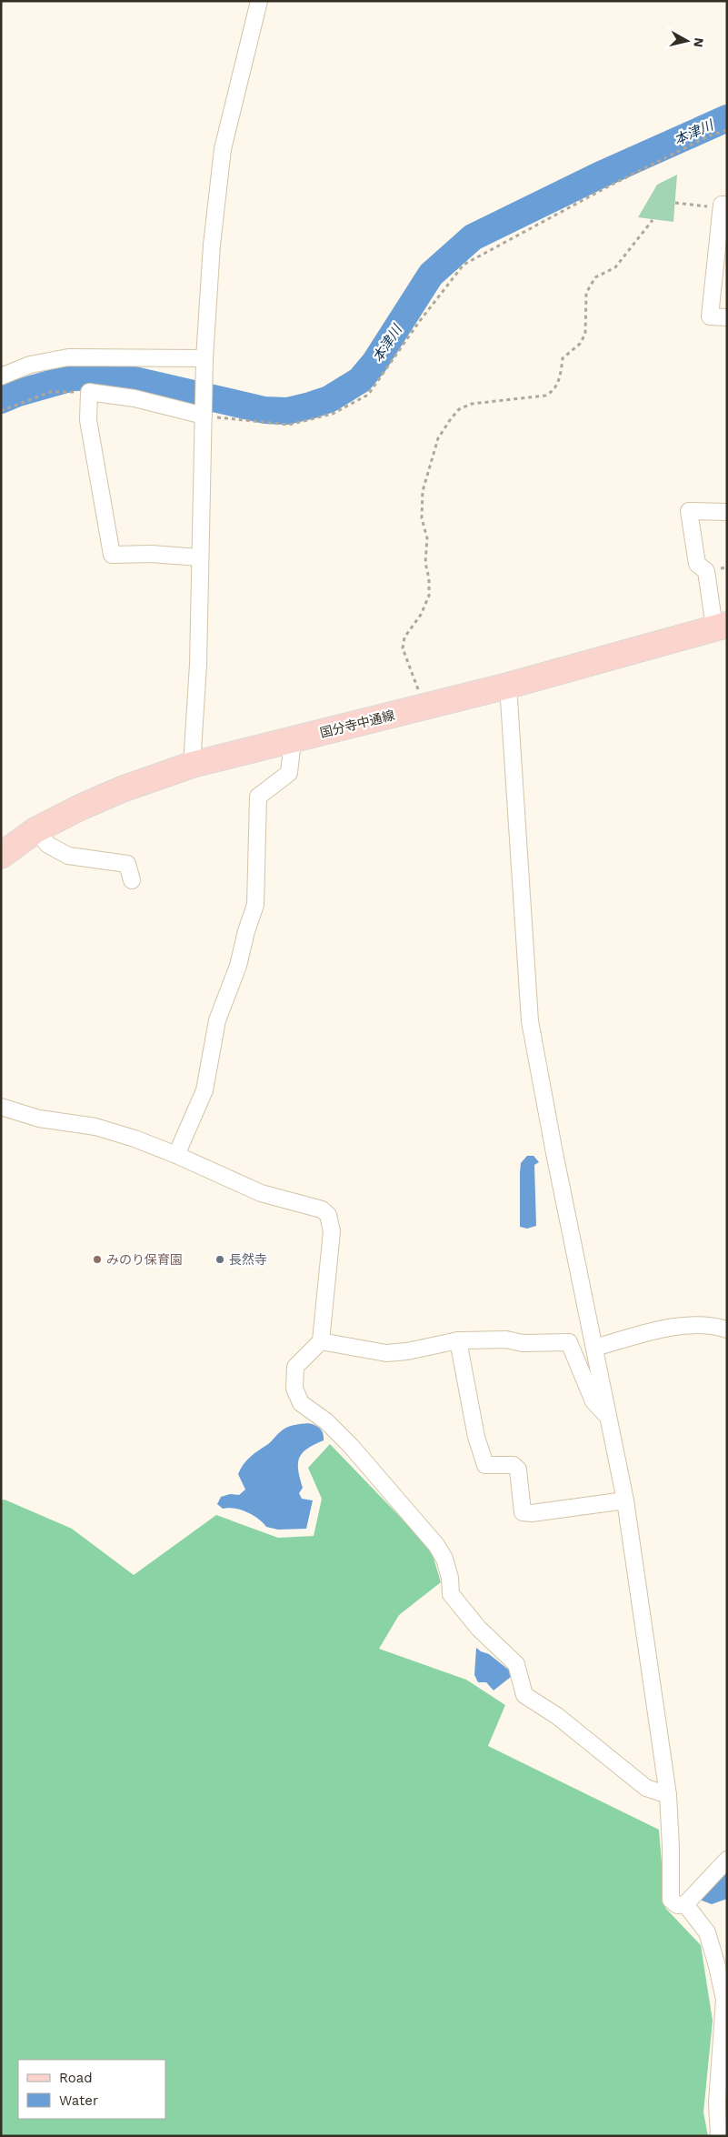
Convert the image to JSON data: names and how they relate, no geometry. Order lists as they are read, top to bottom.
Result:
{
  "streets": {
    "main road": ["国分寺中通線"]
  },
  "water": ["本津川"],
  "places": ["みのり保育園", "長然寺"],
  "legend": ["Road", "Water"],
  "north": "right"
}
